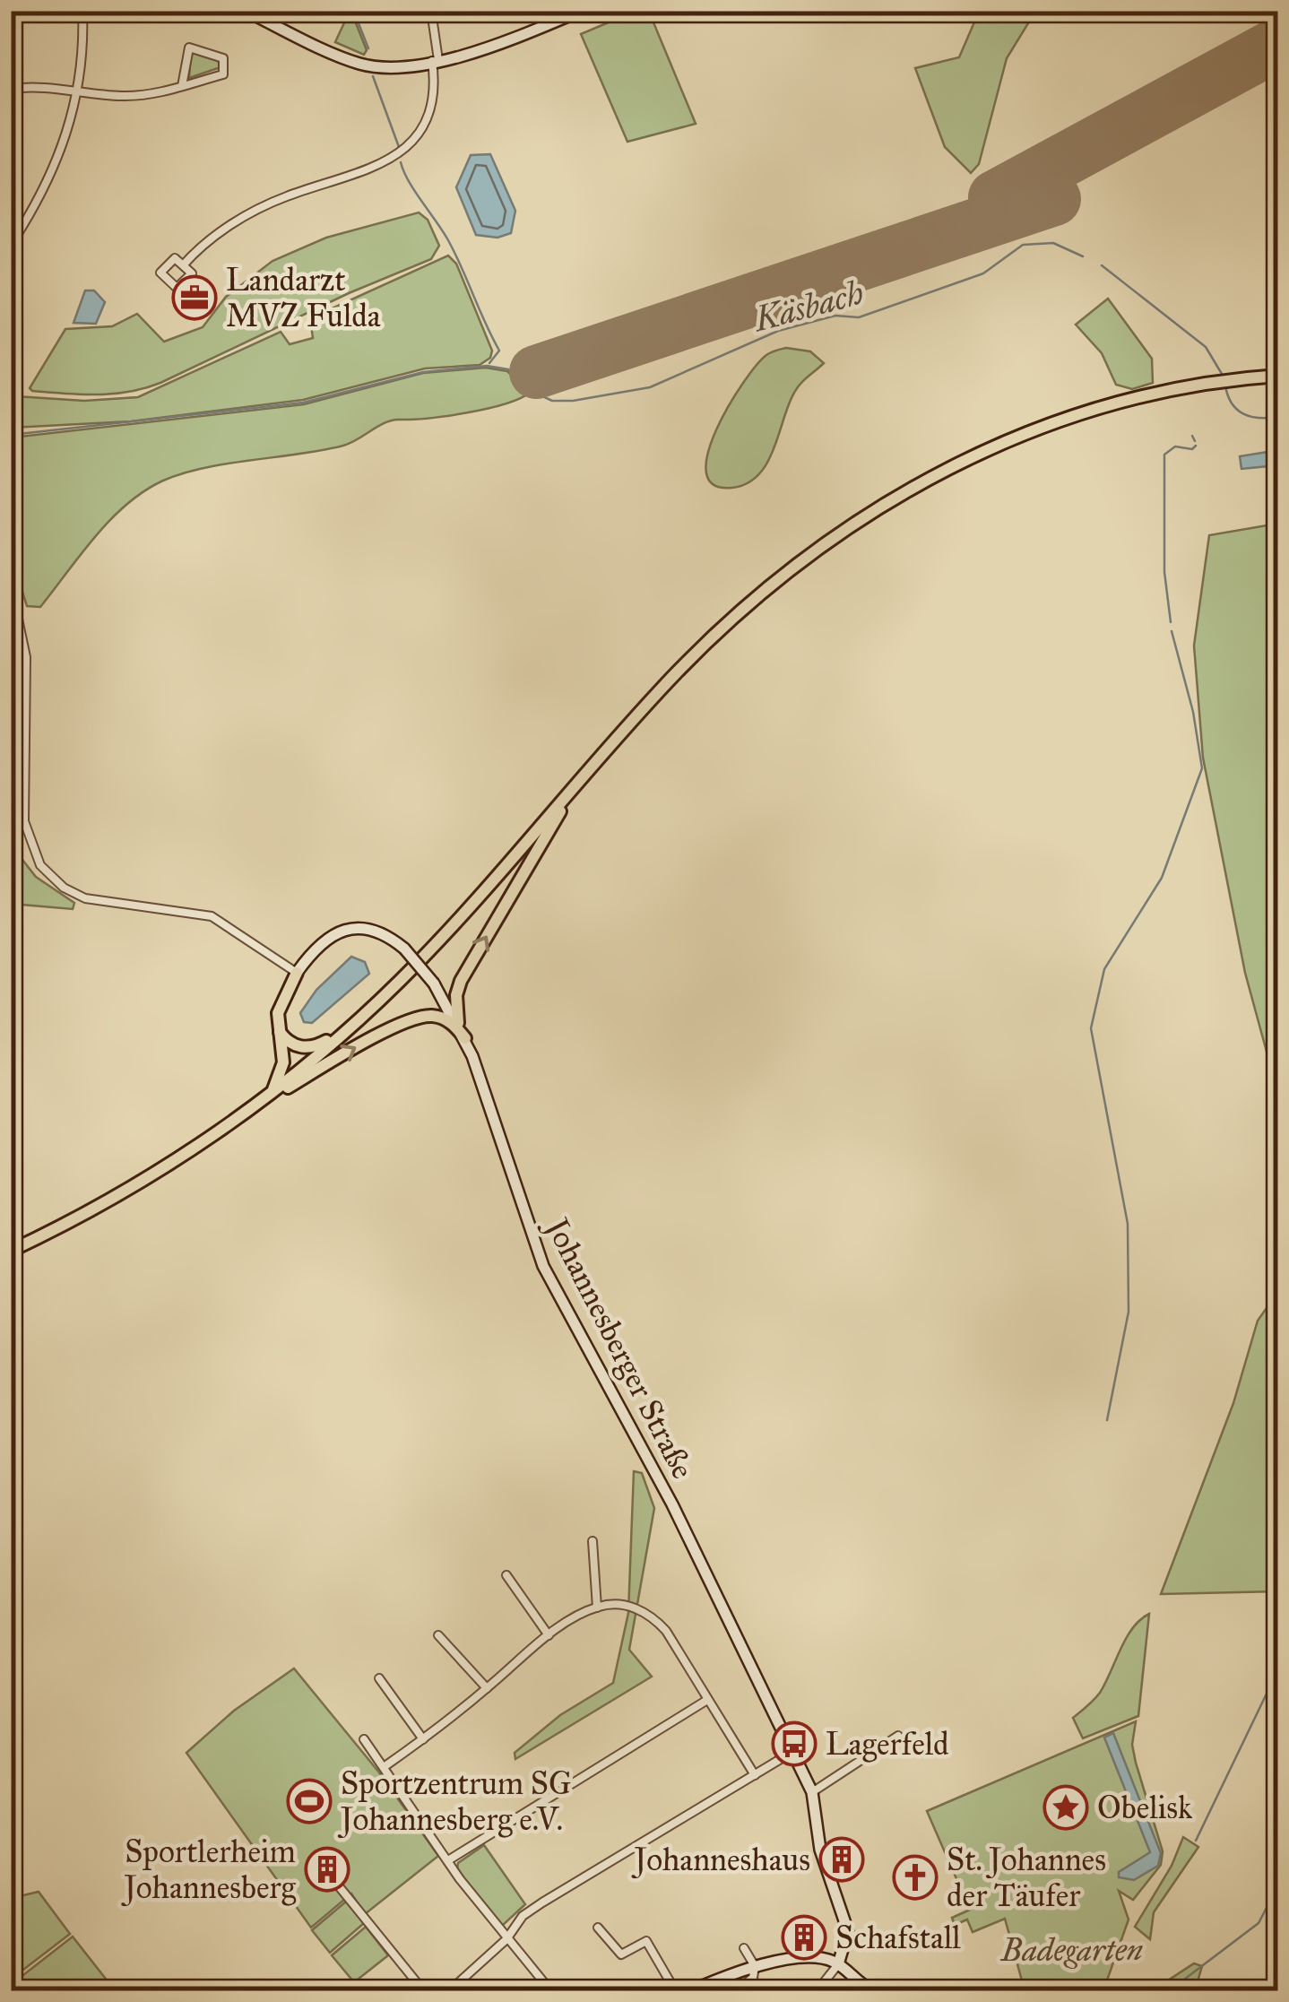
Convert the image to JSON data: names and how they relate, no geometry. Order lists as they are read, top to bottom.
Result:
{
  "streets": {
    "street": ["Johannesberger Straße"]
  },
  "water": ["Käsbach"],
  "parks": ["Badegarten"],
  "places": {
    "office": ["Landarzt MVZ Fulda"],
    "bus stop": ["Lagerfeld"],
    "sports": ["Sportzentrum SG Johannesberg e.V."],
    "place": ["Obelisk"],
    "building": ["Johanneshaus", "Sportlerheim Johannesberg", "Schafstall"],
    "church": ["St. Johannes der Täufer"]
  }
}
